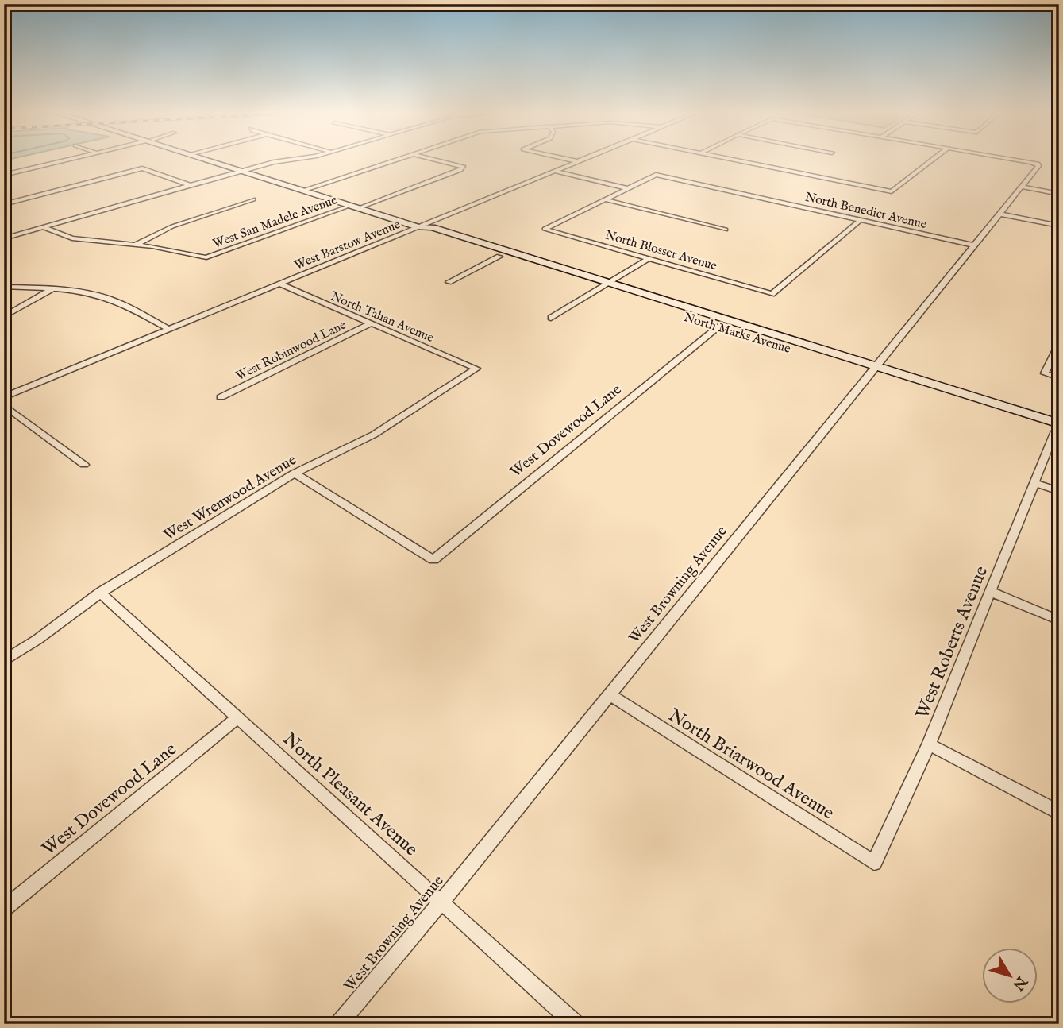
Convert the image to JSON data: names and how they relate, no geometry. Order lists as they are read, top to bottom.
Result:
{
  "streets": {
    "main road": ["North Marks Avenue"],
    "street": [
      "North Benedict Avenue",
      "West San Madele Avenue",
      "West Barstow Avenue",
      "North Blosser Avenue",
      "North Tahan Avenue",
      "West Robinwood Lane",
      "West Dovewood Lane",
      "West Wrenwood Avenue",
      "West Browning Avenue",
      "West Roberts Avenue",
      "North Briarwood Avenue",
      "North Pleasant Avenue"
    ]
  },
  "crossings": [
    ["North Benedict Avenue", "North Blosser Avenue"],
    ["North Benedict Avenue", "West Browning Avenue"],
    ["West San Madele Avenue", "North Marks Avenue"],
    ["West Barstow Avenue", "North Tahan Avenue"],
    ["West Barstow Avenue", "North Marks Avenue"],
    ["North Tahan Avenue", "West Robinwood Lane"],
    ["North Tahan Avenue", "West Wrenwood Avenue"],
    ["North Marks Avenue", "West Dovewood Lane"],
    ["North Marks Avenue", "West Browning Avenue"],
    ["North Marks Avenue", "West Roberts Avenue"],
    ["West Dovewood Lane", "North Pleasant Avenue"],
    ["West Wrenwood Avenue", "North Pleasant Avenue"],
    ["West Browning Avenue", "North Briarwood Avenue"],
    ["West Browning Avenue", "North Pleasant Avenue"],
    ["West Roberts Avenue", "North Briarwood Avenue"]
  ],
  "north": "bottom right"
}
